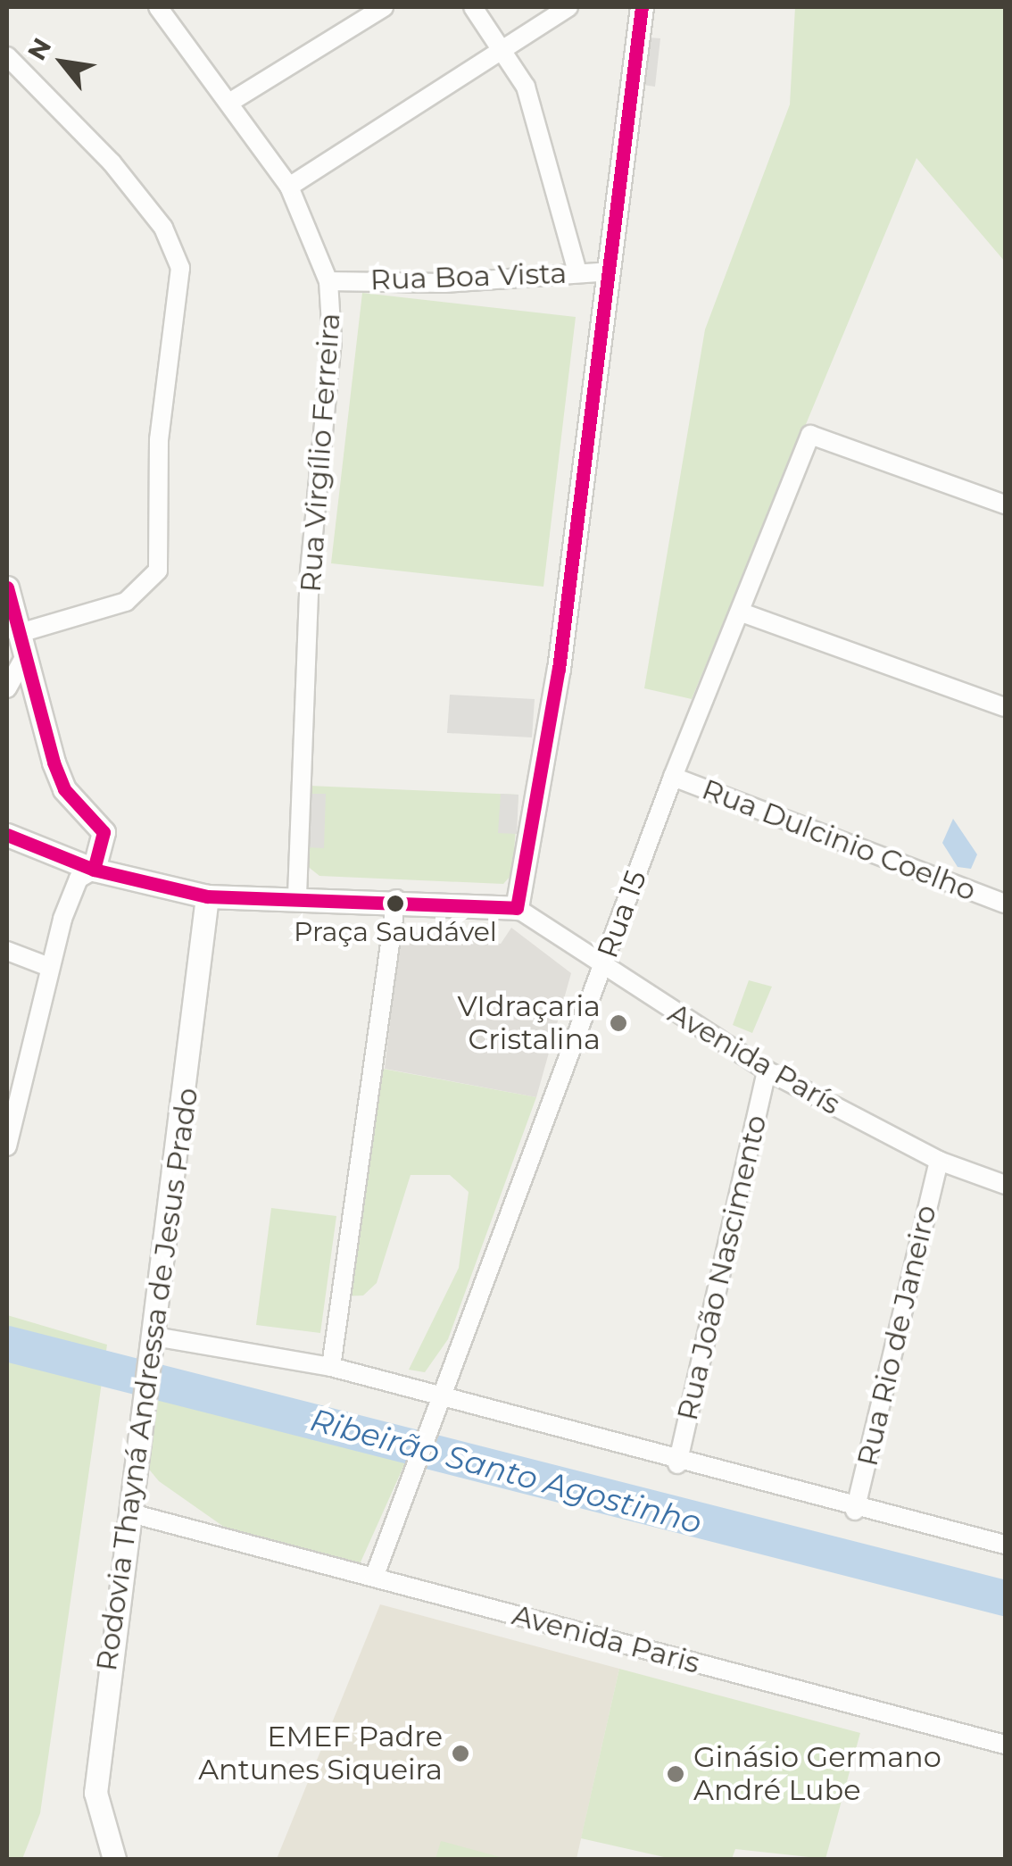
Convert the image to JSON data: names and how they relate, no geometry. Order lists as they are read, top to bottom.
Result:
{
  "streets": {
    "street": [
      "Rua Boa Vista",
      "Rua Virgílio Ferreira",
      "Rua Dulcinio Coelho",
      "Rua 15",
      "Avenida París",
      "Rua João Nascimento",
      "Rua Rio de Janeiro",
      "Rodovia Thayná Andressa de Jesus Prado",
      "Avenida Paris"
    ]
  },
  "crossings": [
    ["Rua Boa Vista", "Rua Virgílio Ferreira"],
    ["Rua Dulcinio Coelho", "Rua 15"],
    ["Rua 15", "Avenida París"],
    ["Rua 15", "Avenida Paris"],
    ["Avenida París", "Rua João Nascimento"],
    ["Avenida París", "Rua Rio de Janeiro"],
    ["Rodovia Thayná Andressa de Jesus Prado", "Avenida Paris"]
  ],
  "water": ["Ribeirão Santo Agostinho"],
  "places": [
    "Praça Saudável",
    "VIdraçaria Cristalina",
    "EMEF Padre Antunes Siqueira",
    "Ginásio Germano André Lube"
  ],
  "north": "top left"
}
